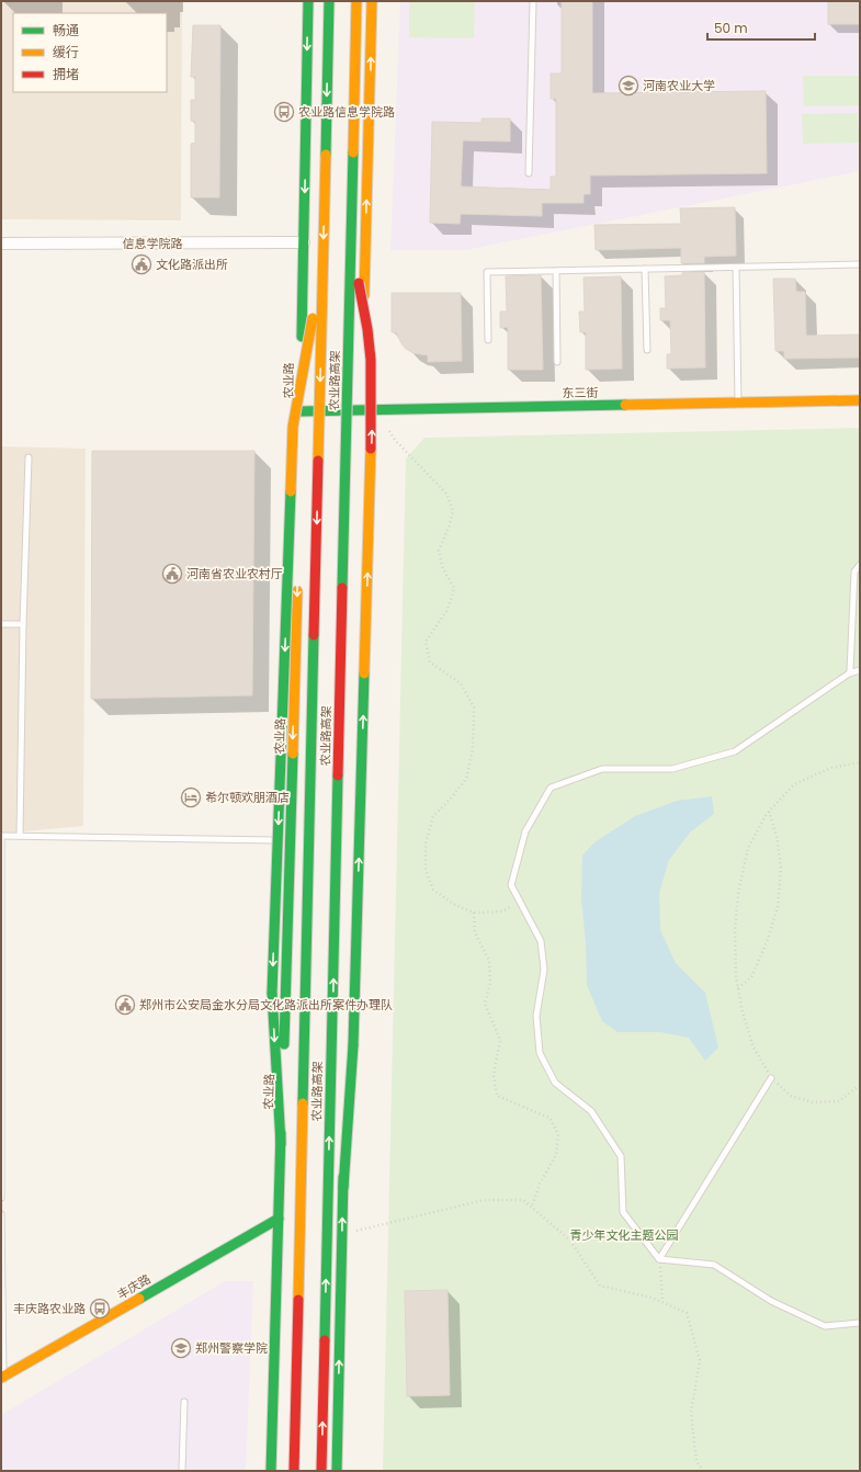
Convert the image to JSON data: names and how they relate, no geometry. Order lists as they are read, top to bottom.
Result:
{
  "streets": {
    "main road": [
      "农业路",
      "农业路高架",
      "东三街",
      "丰庆路"
    ],
    "street": ["信息学院路"]
  },
  "crossings": [
    ["信息学院路", "农业路"],
    ["农业路", "东三街"],
    ["农业路", "丰庆路"]
  ],
  "parks": ["青少年文化主题公园"],
  "places": {
    "school or university": ["河南农业大学", "郑州警察学院"],
    "bus stop": ["农业路信息学院路", "丰庆路农业路"],
    "public building": ["文化路派出所", "河南省农业农村厅", "郑州市公安局金水分局文化路派出所案件办理队"],
    "hotel": ["希尔顿欢朋酒店"]
  },
  "legend": ["畅通", "缓行", "拥堵"],
  "scale_bar": "50 m"
}
